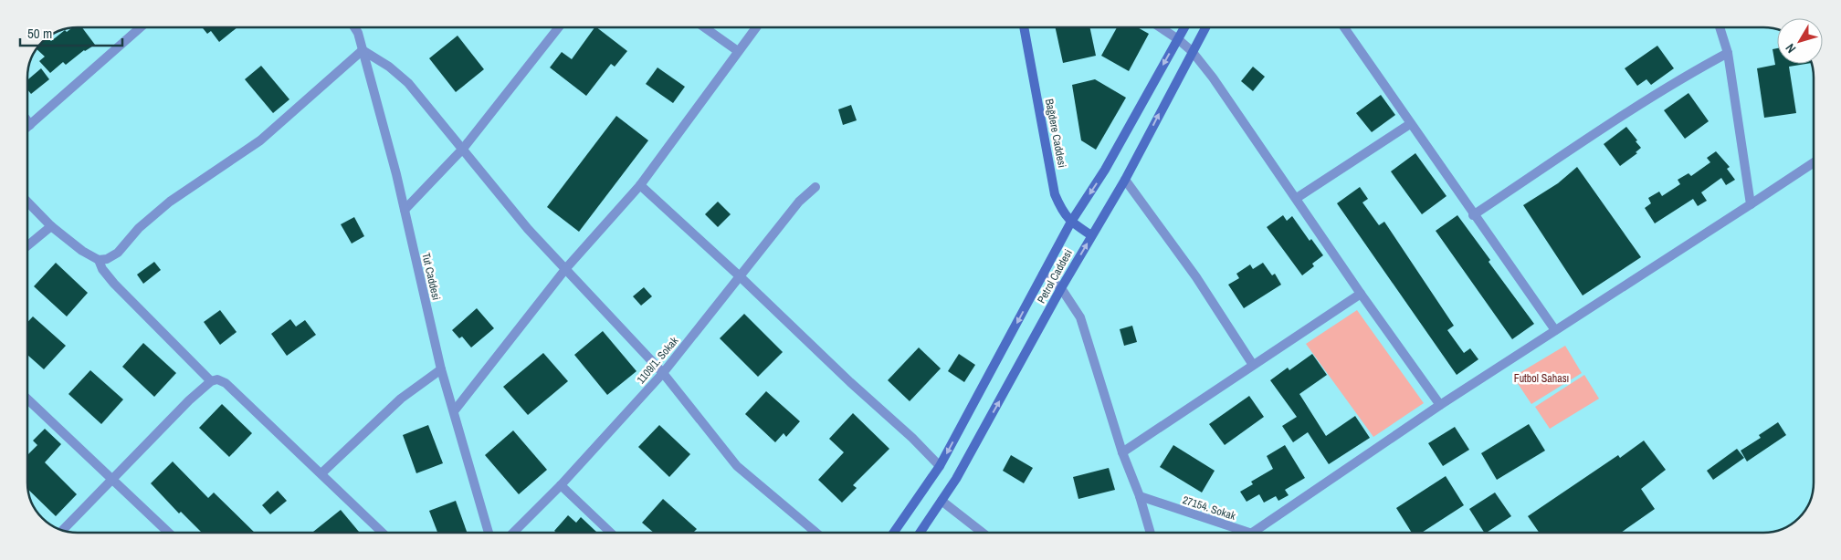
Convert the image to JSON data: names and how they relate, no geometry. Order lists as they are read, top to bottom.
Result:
{
  "streets": {
    "main road": ["Bağdere Caddesi", "Petrol Caddesi"],
    "street": ["Tut Caddesi", "1109/1. Sokak", "27154. Sokak"]
  },
  "crossings": [
    ["Bağdere Caddesi", "Petrol Caddesi"]
  ],
  "parks": ["Futbol Sahası"],
  "scale_bar": "50 m",
  "north": "bottom left"
}
